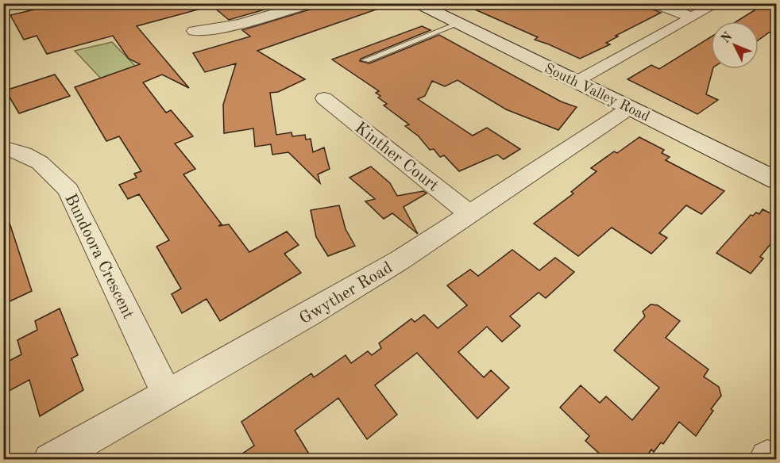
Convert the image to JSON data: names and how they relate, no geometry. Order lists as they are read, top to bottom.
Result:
{
  "streets": {
    "main road": ["South Valley Road"],
    "street": ["Kinther Court", "Bundoora Crescent", "Gwyther Road"]
  },
  "crossings": [
    ["South Valley Road", "Gwyther Road"],
    ["Kinther Court", "Gwyther Road"],
    ["Bundoora Crescent", "Gwyther Road"]
  ],
  "north": "top left"
}
